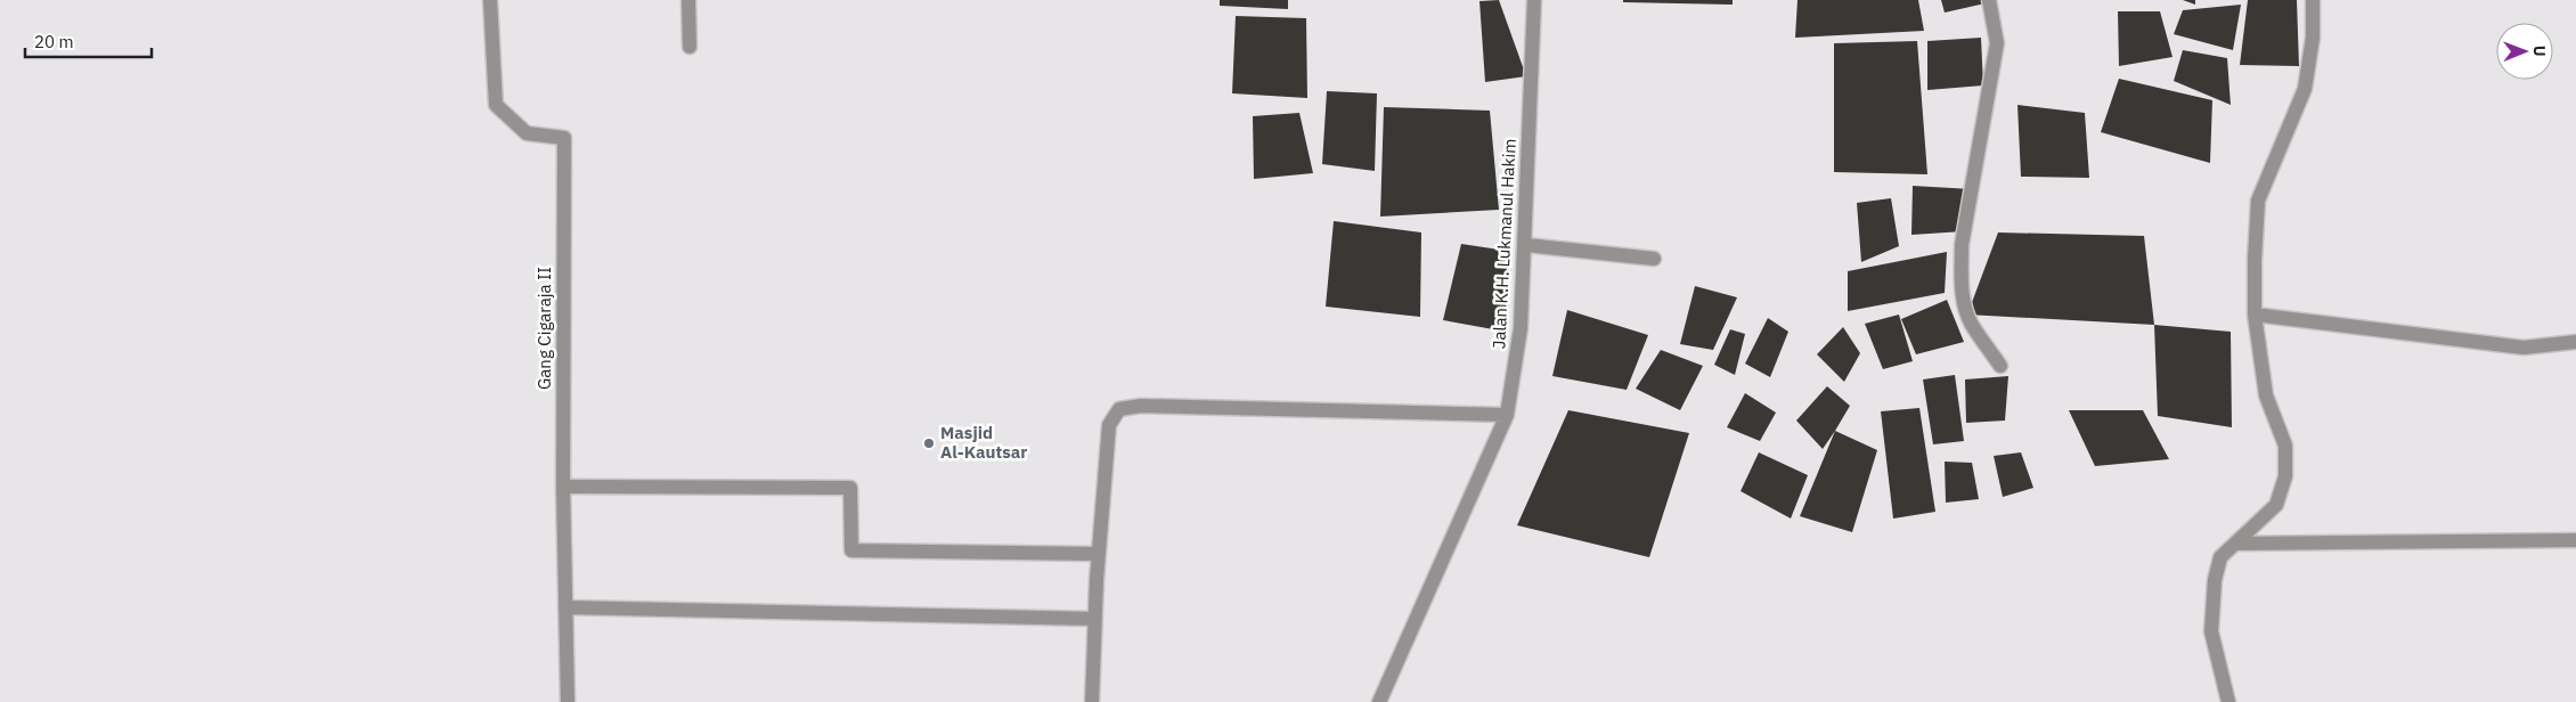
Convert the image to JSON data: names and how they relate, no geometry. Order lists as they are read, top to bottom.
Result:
{
  "streets": {
    "street": ["Jalan K.H. Lukmanul Hakim", "Gang Cigaraja II"]
  },
  "places": ["Masjid Al-Kautsar"],
  "scale_bar": "20 m",
  "north": "right"
}
